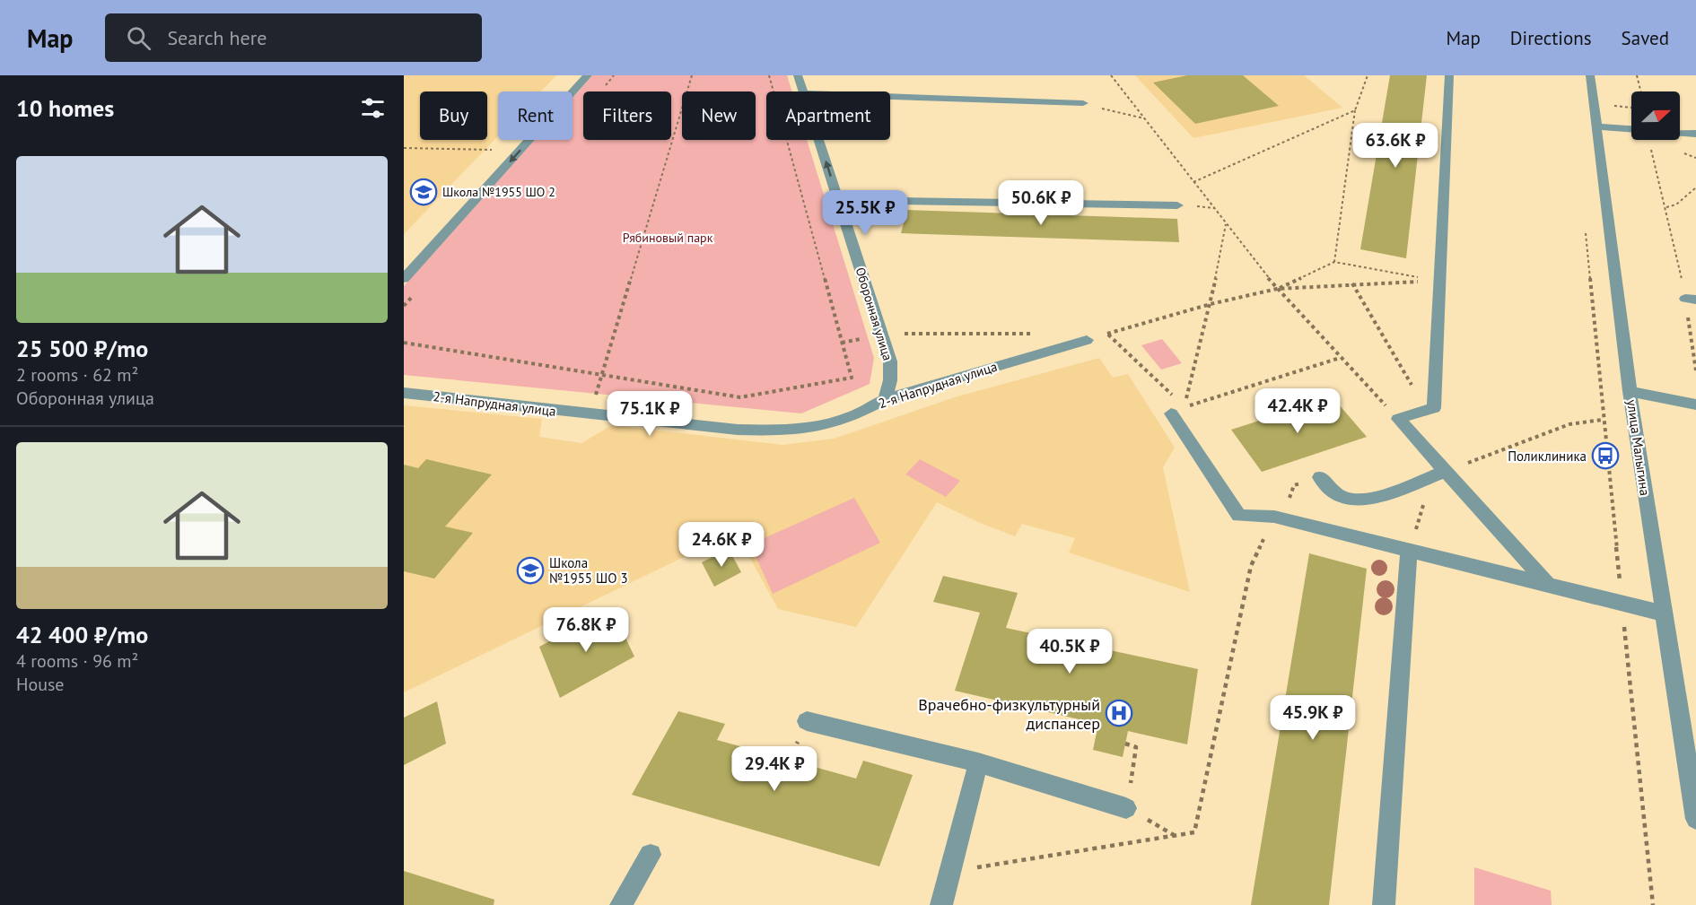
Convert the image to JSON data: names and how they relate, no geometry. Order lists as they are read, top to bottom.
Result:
{
  "streets": {
    "street": ["Оборонная улица", "2-я Напрудная улица", "улица Малыгина"]
  },
  "crossings": [
    ["Оборонная улица", "2-я Напрудная улица"]
  ],
  "parks": ["Рябиновый парк"],
  "places": {
    "school or university": ["Школа №1955 ШО 2", "Школа №1955 ШО 3"],
    "bus stop": ["Поликлиника"],
    "hospital": ["Врачебно-физкультурный диспансер"]
  },
  "north": "right",
  "page": {
    "header": "Map",
    "search": "Search here",
    "nav": ["Map", "Directions", "Saved"],
    "heading": "10 homes",
    "chip": [
      "Buy",
      "Rent",
      "Filters",
      "New",
      "Apartment"
    ],
    "price": [
      "63.6K ₽",
      "50.6K ₽",
      "25.5K ₽",
      "42.4K ₽",
      "75.1K ₽",
      "24.6K ₽",
      "76.8K ₽",
      "40.5K ₽",
      "45.9K ₽",
      "29.4K ₽"
    ],
    "list": [
      {
        "name": "25 500 ₽/mo",
        "note": "2 rooms · 62 m² · Оборонная улица"
      },
      {
        "name": "42 400 ₽/mo",
        "note": "4 rooms · 96 m² · House"
      }
    ]
  }
}
